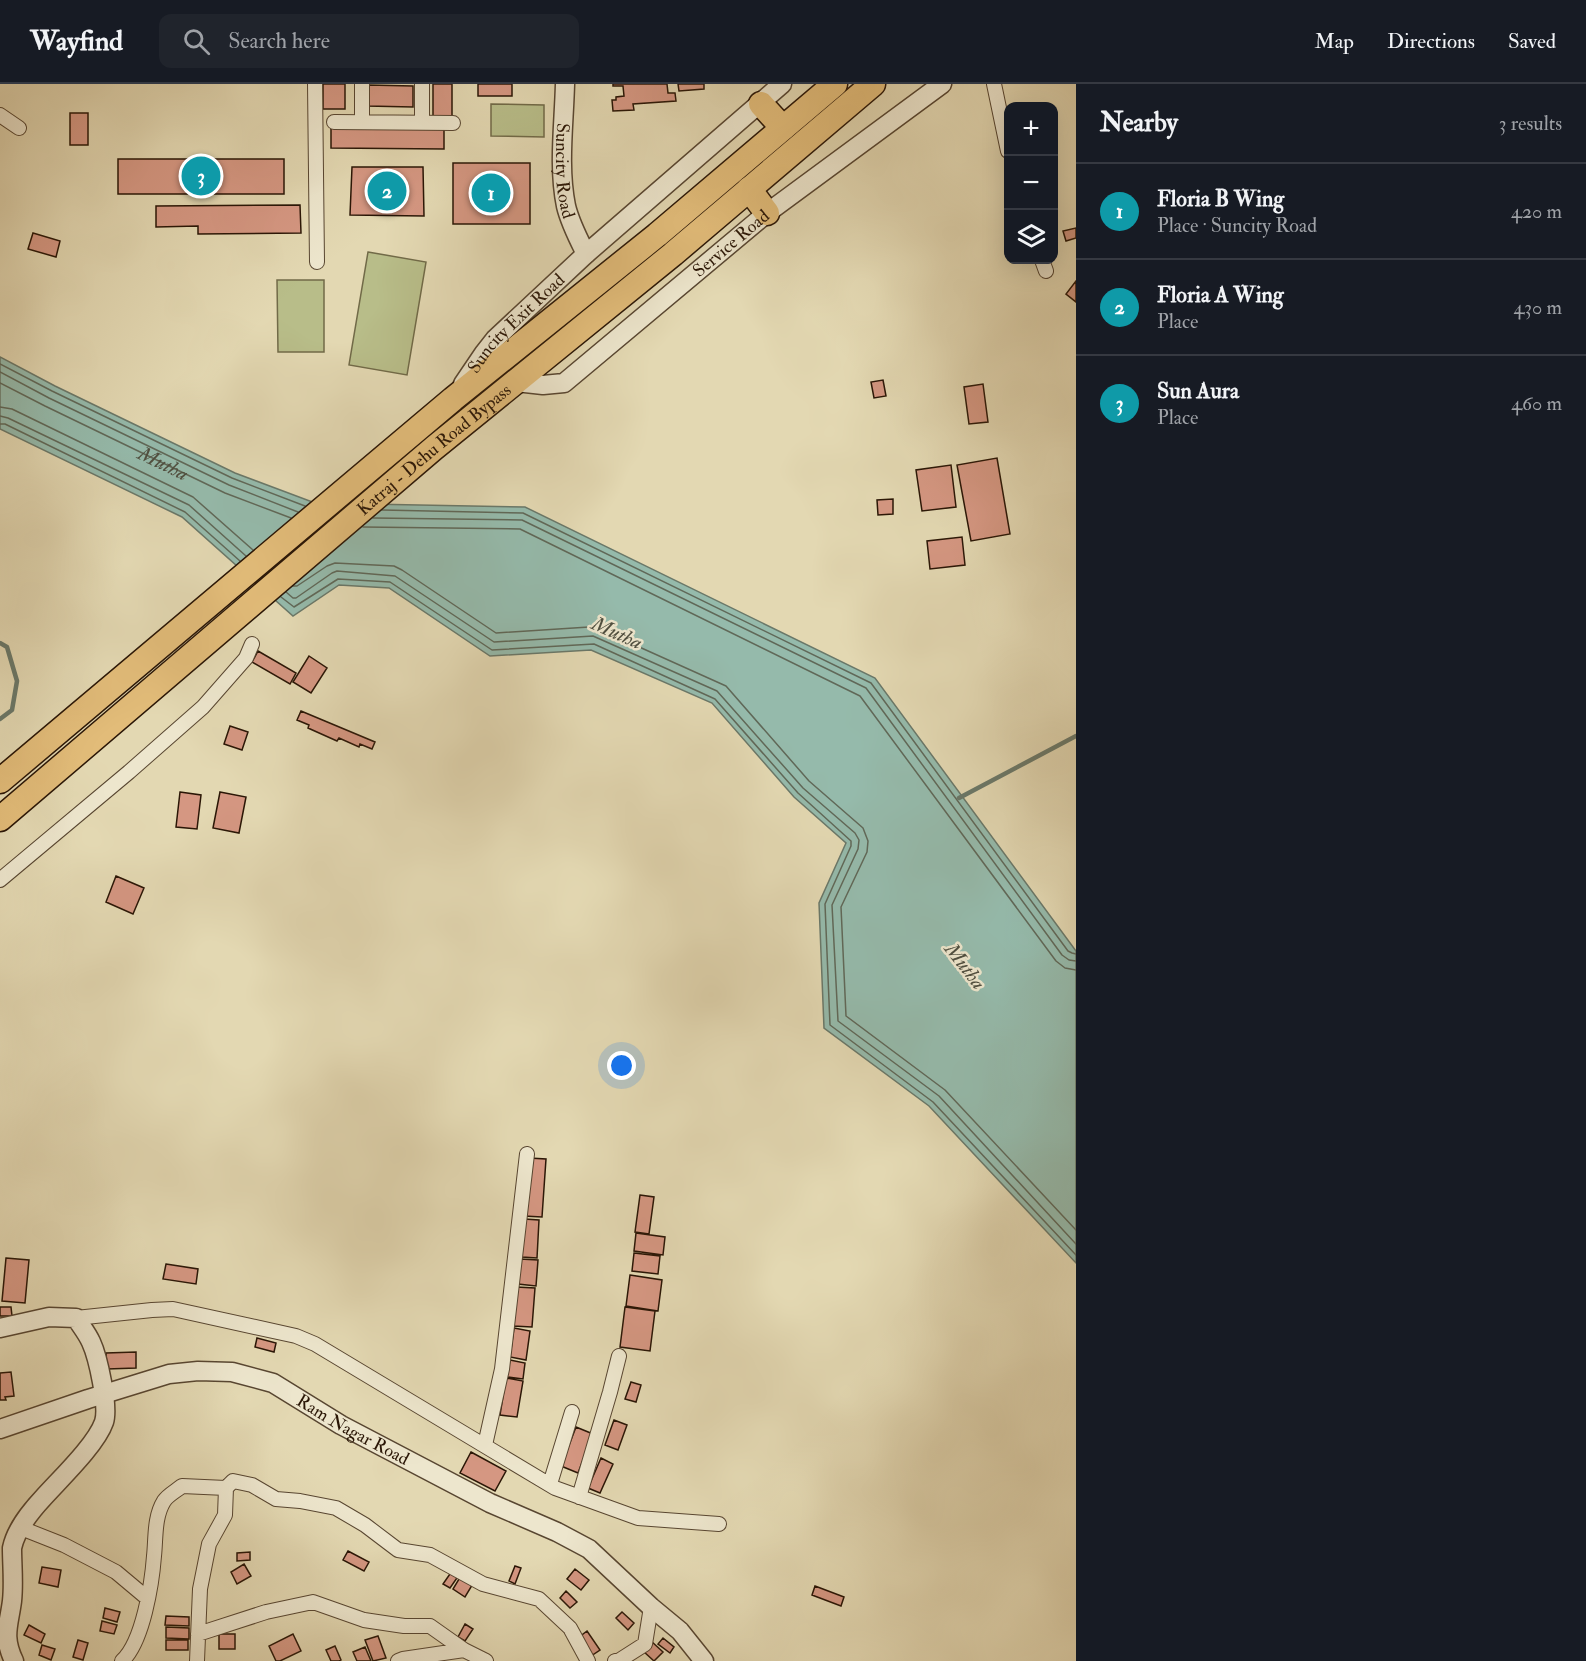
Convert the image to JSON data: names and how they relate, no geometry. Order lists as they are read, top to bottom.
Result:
{
  "streets": {
    "highway": ["Katraj - Dehu Road Bypass"],
    "street": [
      "Suncity Road",
      "Service Road",
      "Suncity Exit Road",
      "Ram Nagar Road"
    ]
  },
  "crossings": [
    ["Suncity Road", "Suncity Exit Road"],
    ["Service Road", "Katraj - Dehu Road Bypass"],
    ["Suncity Exit Road", "Katraj - Dehu Road Bypass"]
  ],
  "water": ["Mutha"],
  "page": {
    "header": "Wayfind",
    "search": "Search here",
    "nav": ["Map", "Directions", "Saved"],
    "heading": ["Nearby", "3 results"],
    "map_buttons": ["+", "−"],
    "pins": ["3", "2", "1"],
    "list": [
      {
        "mark": "1",
        "name": "Floria B Wing",
        "note": "Place · Suncity Road",
        "value": "420 m"
      },
      {
        "mark": "2",
        "name": "Floria A Wing",
        "note": "Place",
        "value": "430 m"
      },
      {
        "mark": "3",
        "name": "Sun Aura",
        "note": "Place",
        "value": "460 m"
      }
    ]
  }
}
